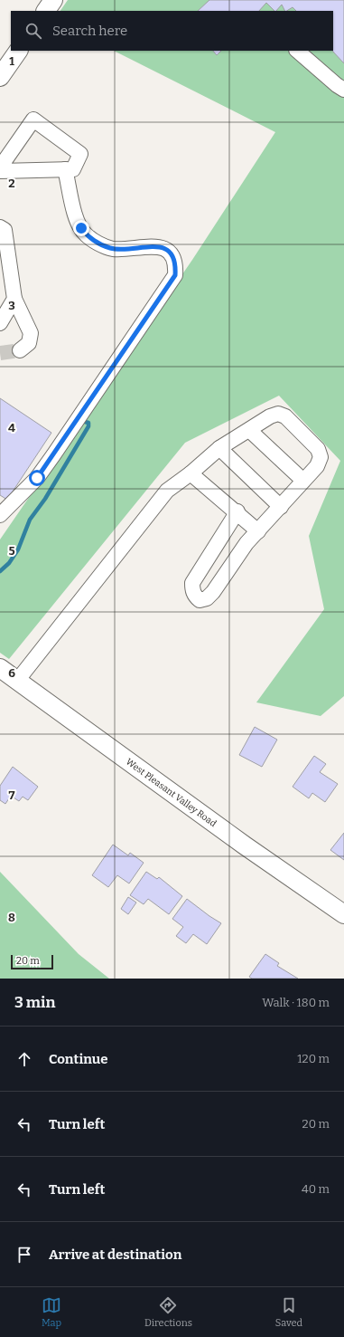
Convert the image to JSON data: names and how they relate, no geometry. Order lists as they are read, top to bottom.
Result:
{
  "streets": {
    "main road": ["West Pleasant Valley Road"]
  },
  "scale_bar": "20 m",
  "page": {
    "search": "Search here",
    "scale": "20 m",
    "heading": ["3 min", "Walk · 180 m"],
    "list": [
      ["Continue", "120 m"],
      ["Turn left", "20 m"],
      ["Turn left", "40 m"],
      "Arrive at destination"
    ],
    "nav": ["Map", "Directions", "Saved"]
  },
  "grid": {
    "rows": [
      "1",
      "2",
      "3",
      "4",
      "5",
      "6",
      "7",
      "8"
    ]
  }
}
